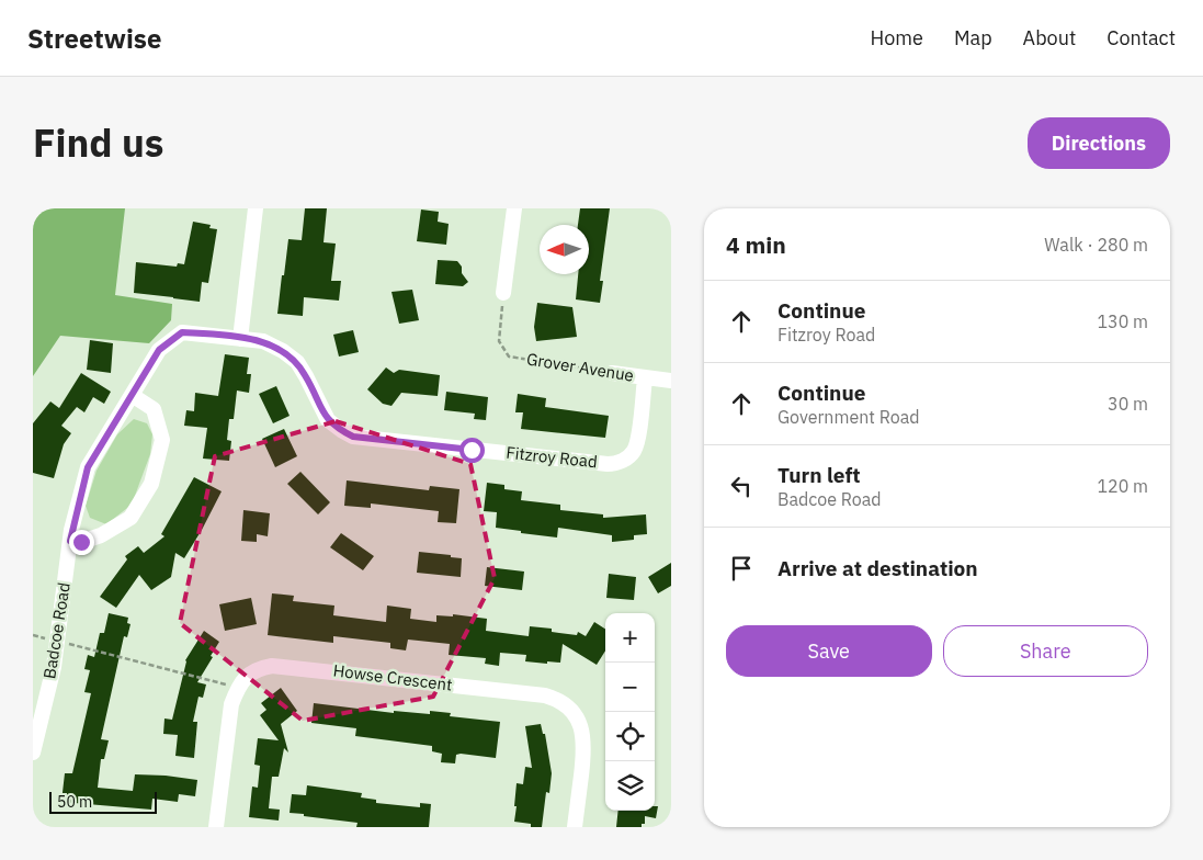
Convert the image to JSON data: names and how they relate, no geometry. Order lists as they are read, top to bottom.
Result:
{
  "streets": {
    "street": [
      "Grover Avenue",
      "Fitzroy Road",
      "Badcoe Road",
      "Howse Crescent"
    ]
  },
  "crossings": [
    ["Grover Avenue", "Fitzroy Road"],
    ["Fitzroy Road", "Badcoe Road"]
  ],
  "scale_bar": "50 m",
  "north": "left",
  "page": {
    "header": "Streetwise",
    "nav": [
      "Home",
      "Map",
      "About",
      "Contact"
    ],
    "title": "Find us",
    "buttons": [
      "Directions",
      ["Save", "Share"]
    ],
    "heading": ["4 min", "Walk · 280 m"],
    "list": [
      ["Continue", "Fitzroy Road", "130 m"],
      ["Continue", "Government Road", "30 m"],
      ["Turn left", "Badcoe Road", "120 m"],
      "Arrive at destination"
    ],
    "map_buttons": ["+", "−"],
    "scale": "50 m"
  }
}
